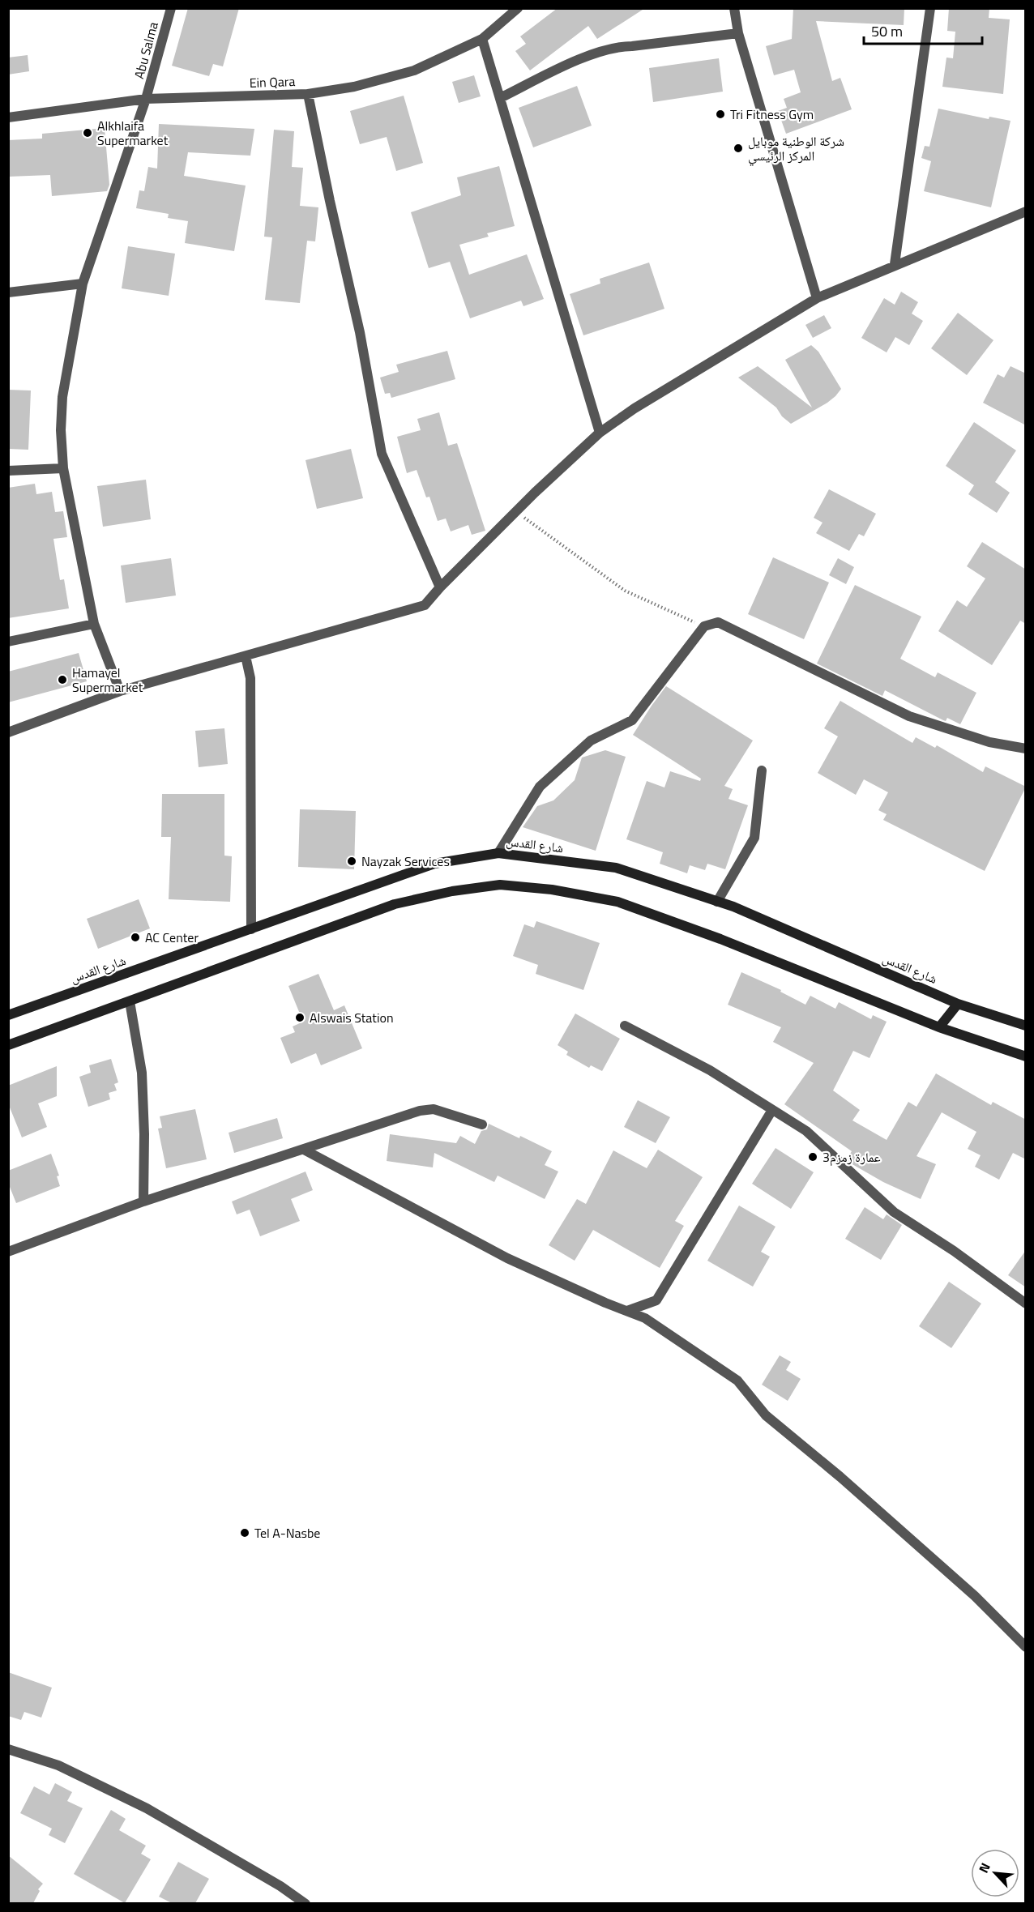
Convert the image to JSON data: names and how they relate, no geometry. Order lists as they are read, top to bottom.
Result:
{
  "streets": {
    "main road": ["شارع القدس"],
    "street": ["Abu Salma", "Ein Qara"]
  },
  "crossings": [
    ["Abu Salma", "Ein Qara"]
  ],
  "places": [
    "Tri Fitness Gym",
    "Alkhlaifa Supermarket",
    "شركة الوطنية موبايل المركز الرئيسي",
    "Hamayel Supermarket",
    "Nayzak Services",
    "AC Center",
    "Alswais Station",
    "عمارة زمزم3",
    "Tel A-Nasbe"
  ],
  "scale_bar": "50 m",
  "north": "top left"
}
